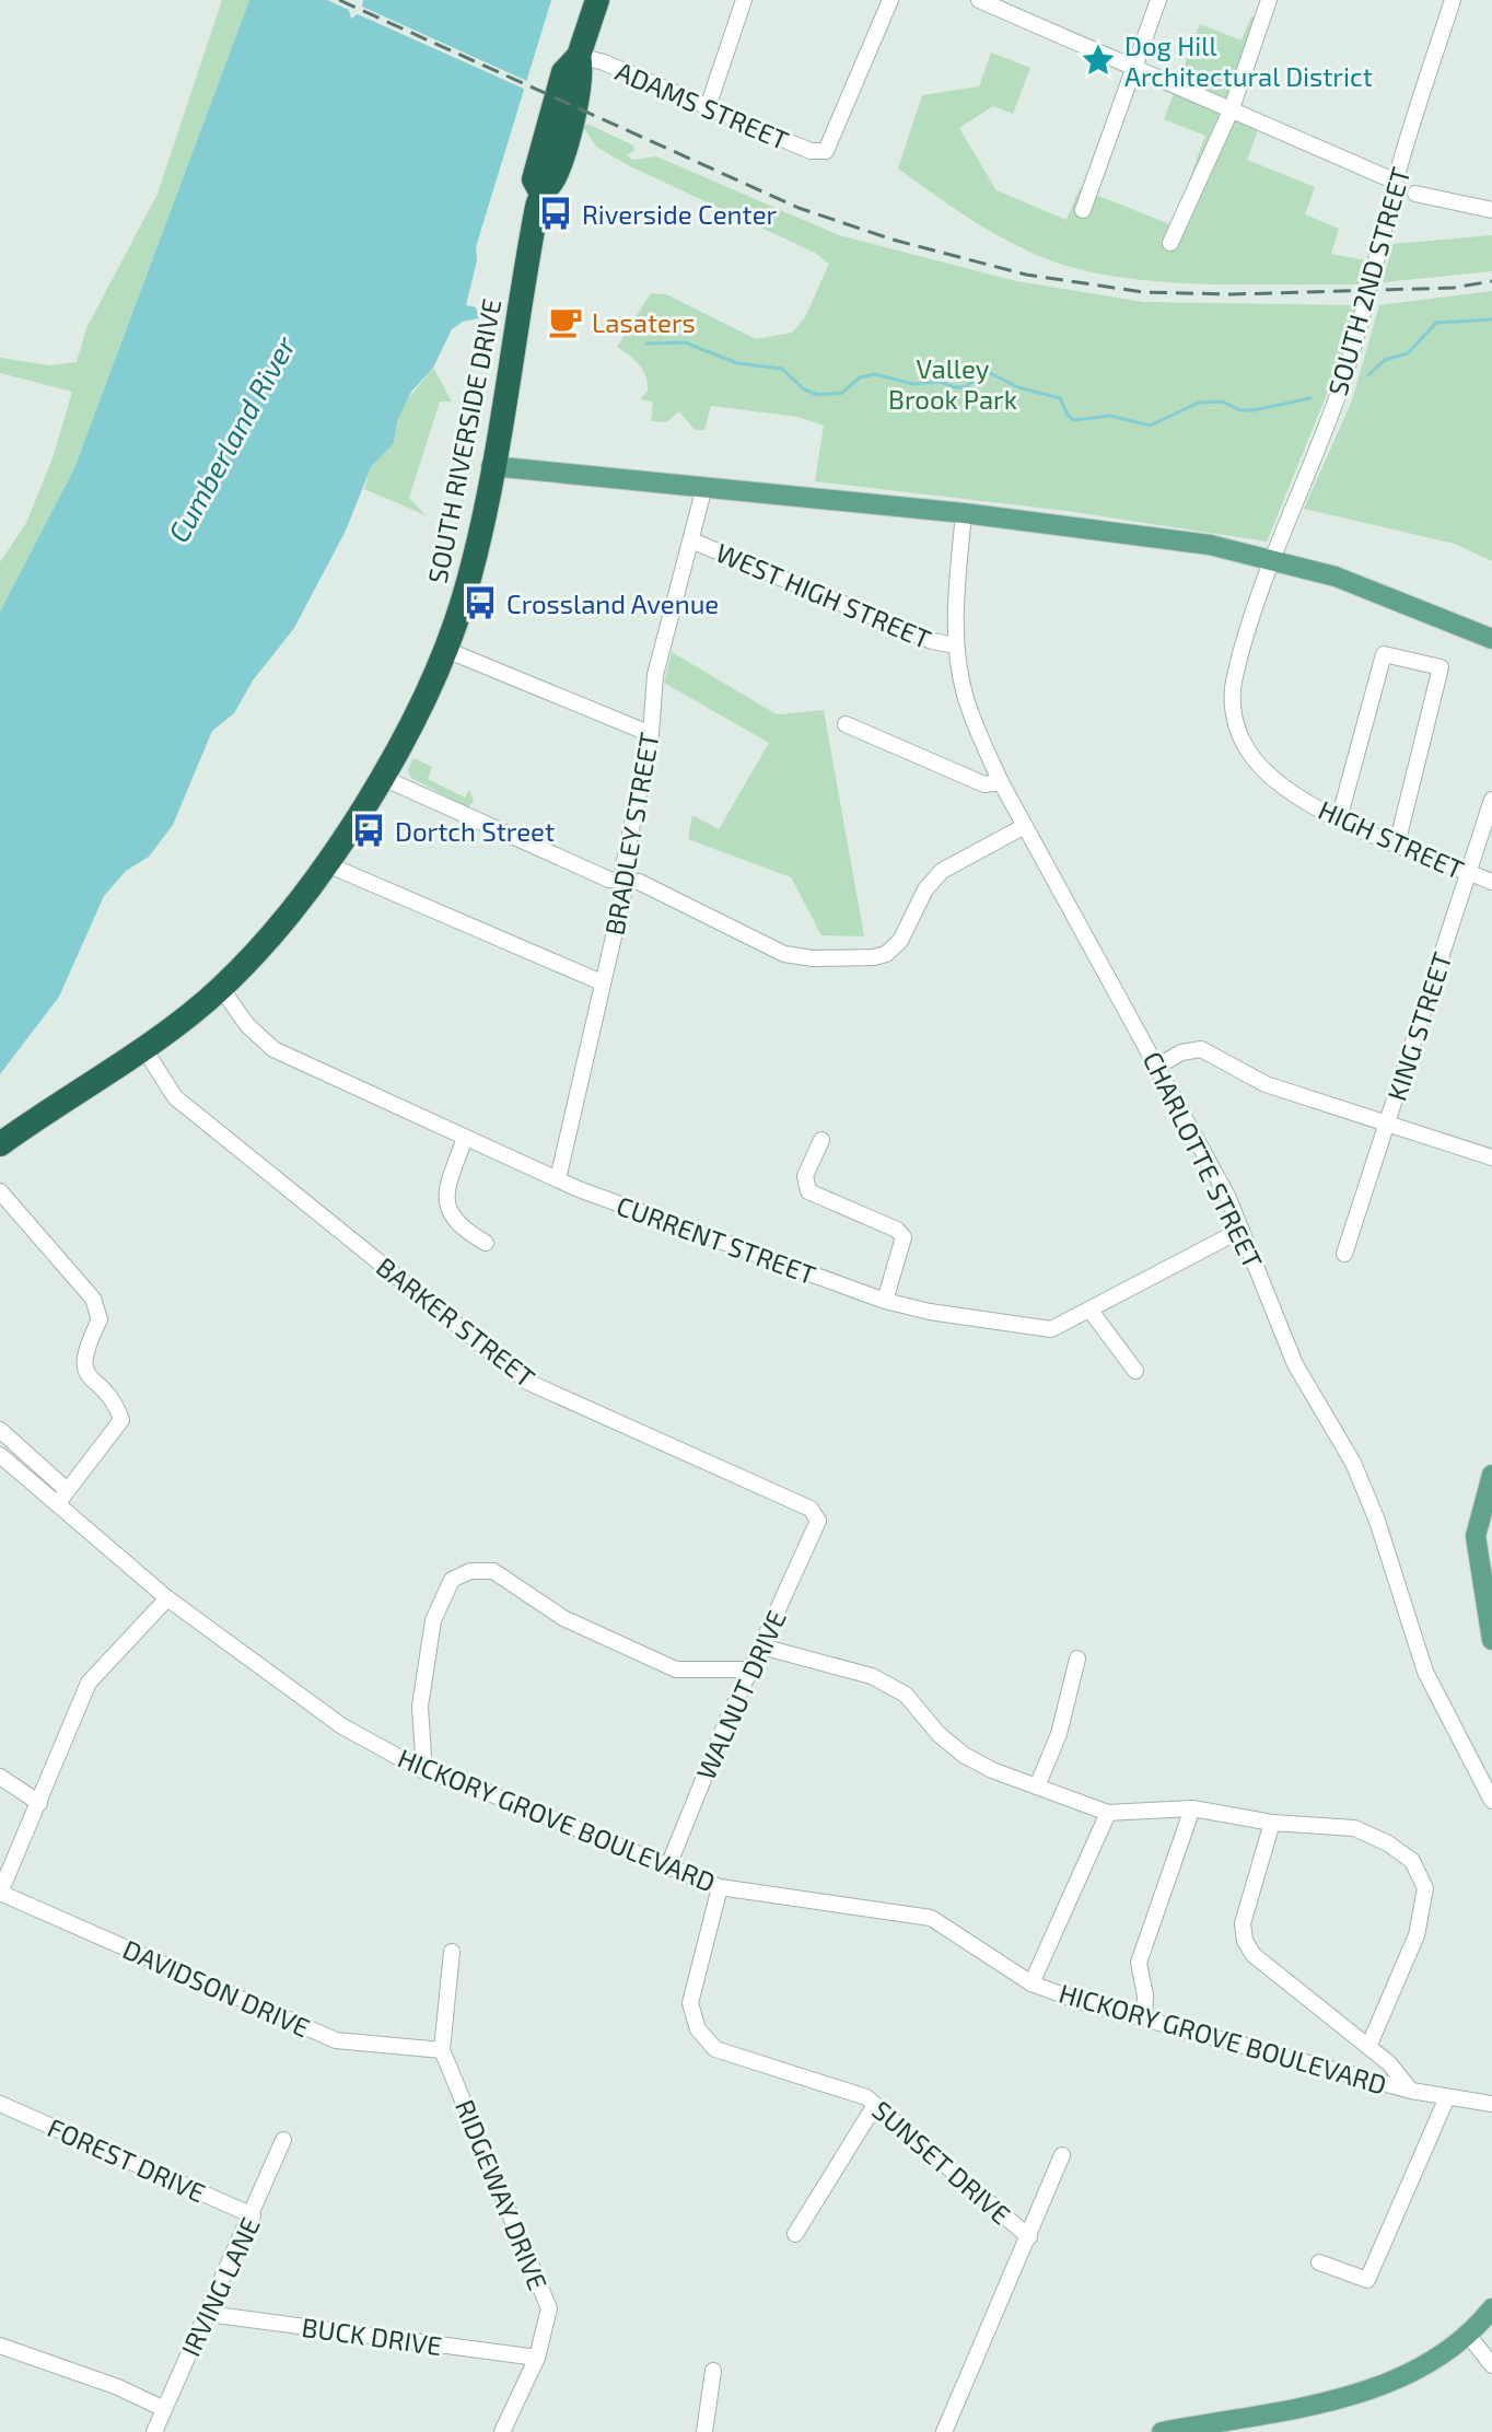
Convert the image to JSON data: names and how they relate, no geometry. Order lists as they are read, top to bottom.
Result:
{
  "streets": {
    "highway": ["SOUTH RIVERSIDE DRIVE"],
    "street": [
      "ADAMS STREET",
      "SOUTH 2ND STREET",
      "WEST HIGH STREET",
      "BRADLEY STREET",
      "HIGH STREET",
      "KING STREET",
      "CHARLOTTE STREET",
      "CURRENT STREET",
      "BARKER STREET",
      "WALNUT DRIVE",
      "HICKORY GROVE BOULEVARD",
      "DAVIDSON DRIVE",
      "FOREST DRIVE",
      "SUNSET DRIVE",
      "RIDGEWAY DRIVE",
      "IRVING LANE",
      "BUCK DRIVE"
    ]
  },
  "crossings": [
    ["ADAMS STREET", "SOUTH RIVERSIDE DRIVE"],
    ["SOUTH 2ND STREET", "HIGH STREET"],
    ["SOUTH RIVERSIDE DRIVE", "CURRENT STREET"],
    ["SOUTH RIVERSIDE DRIVE", "BARKER STREET"],
    ["WEST HIGH STREET", "BRADLEY STREET"],
    ["WEST HIGH STREET", "CHARLOTTE STREET"],
    ["BRADLEY STREET", "CURRENT STREET"],
    ["HIGH STREET", "KING STREET"],
    ["CHARLOTTE STREET", "CURRENT STREET"],
    ["BARKER STREET", "WALNUT DRIVE"],
    ["WALNUT DRIVE", "HICKORY GROVE BOULEVARD"],
    ["HICKORY GROVE BOULEVARD", "SUNSET DRIVE"],
    ["DAVIDSON DRIVE", "RIDGEWAY DRIVE"],
    ["FOREST DRIVE", "IRVING LANE"],
    ["RIDGEWAY DRIVE", "BUCK DRIVE"],
    ["IRVING LANE", "BUCK DRIVE"]
  ],
  "water": ["Cumberland River"],
  "parks": ["Valley Brook Park"],
  "places": {
    "place": ["Dog Hill Architectural District"],
    "bus stop": ["Riverside Center", "Crossland Avenue", "Dortch Street"],
    "cafe": ["Lasaters"]
  }
}
